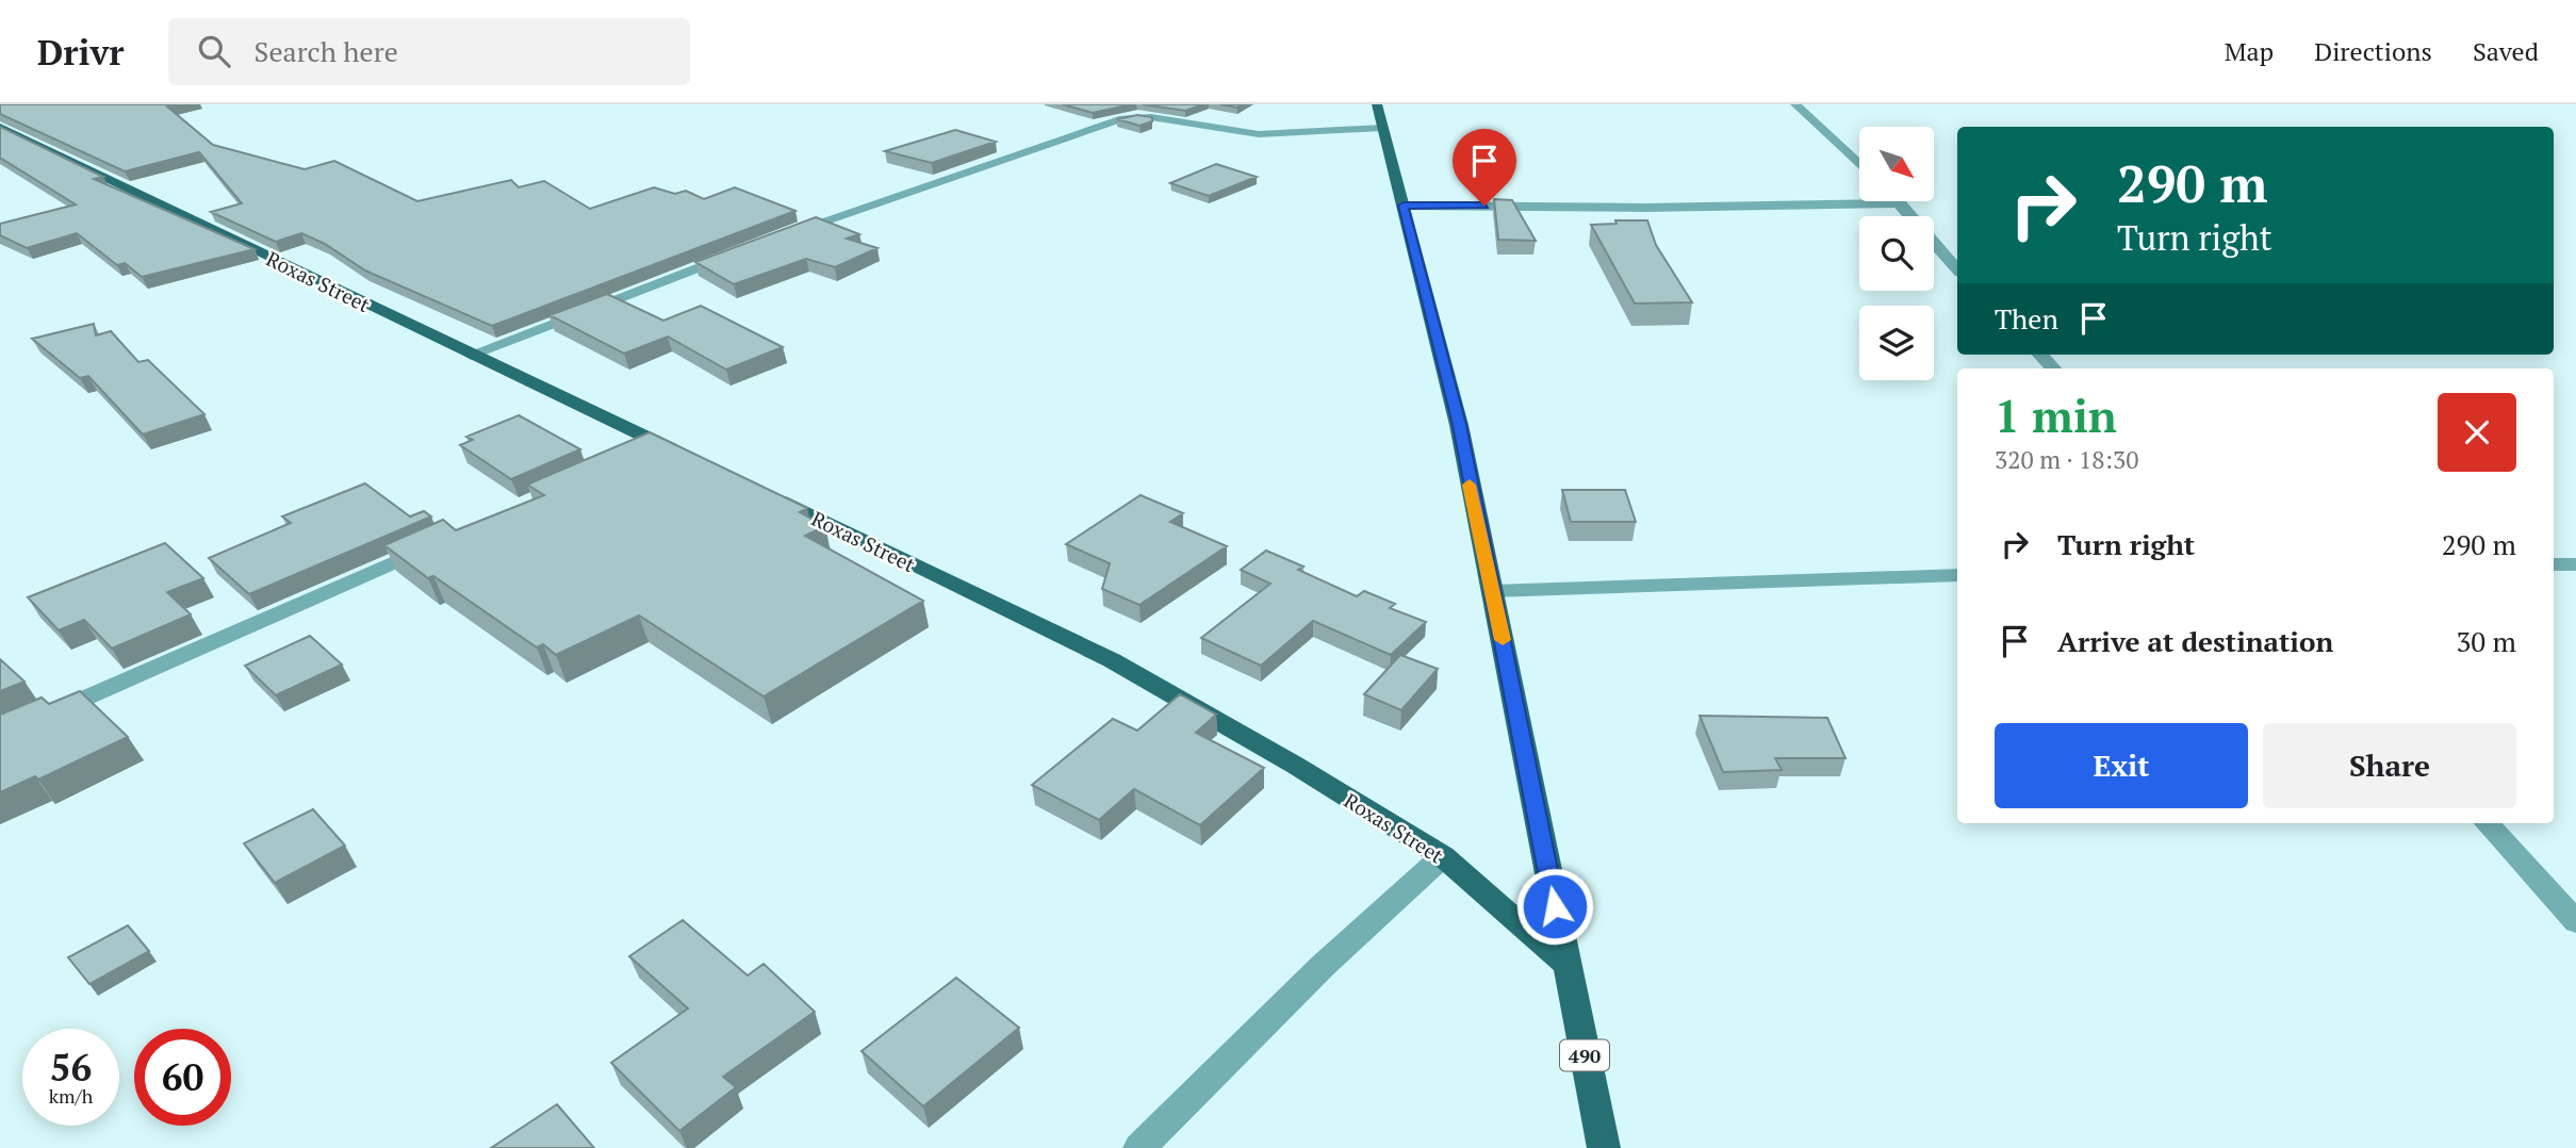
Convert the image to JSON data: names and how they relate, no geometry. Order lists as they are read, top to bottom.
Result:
{
  "streets": {
    "main road": ["Roxas Street", "490"]
  },
  "crossings": [
    ["Roxas Street", "490"]
  ],
  "north": "bottom right",
  "page": {
    "header": "Drivr",
    "search": "Search here",
    "nav": ["Map", "Directions", "Saved"],
    "turn": ["290 m", "Turn right"],
    "then": "Then",
    "heading": ["1 min", "320 m · 18:30"],
    "list": [
      {
        "name": "Turn right",
        "value": "290 m"
      },
      {
        "name": "Arrive at destination",
        "value": "30 m"
      }
    ],
    "buttons": ["Exit", "Share"],
    "speed": "56 km/h",
    "limit": "60"
  }
}
